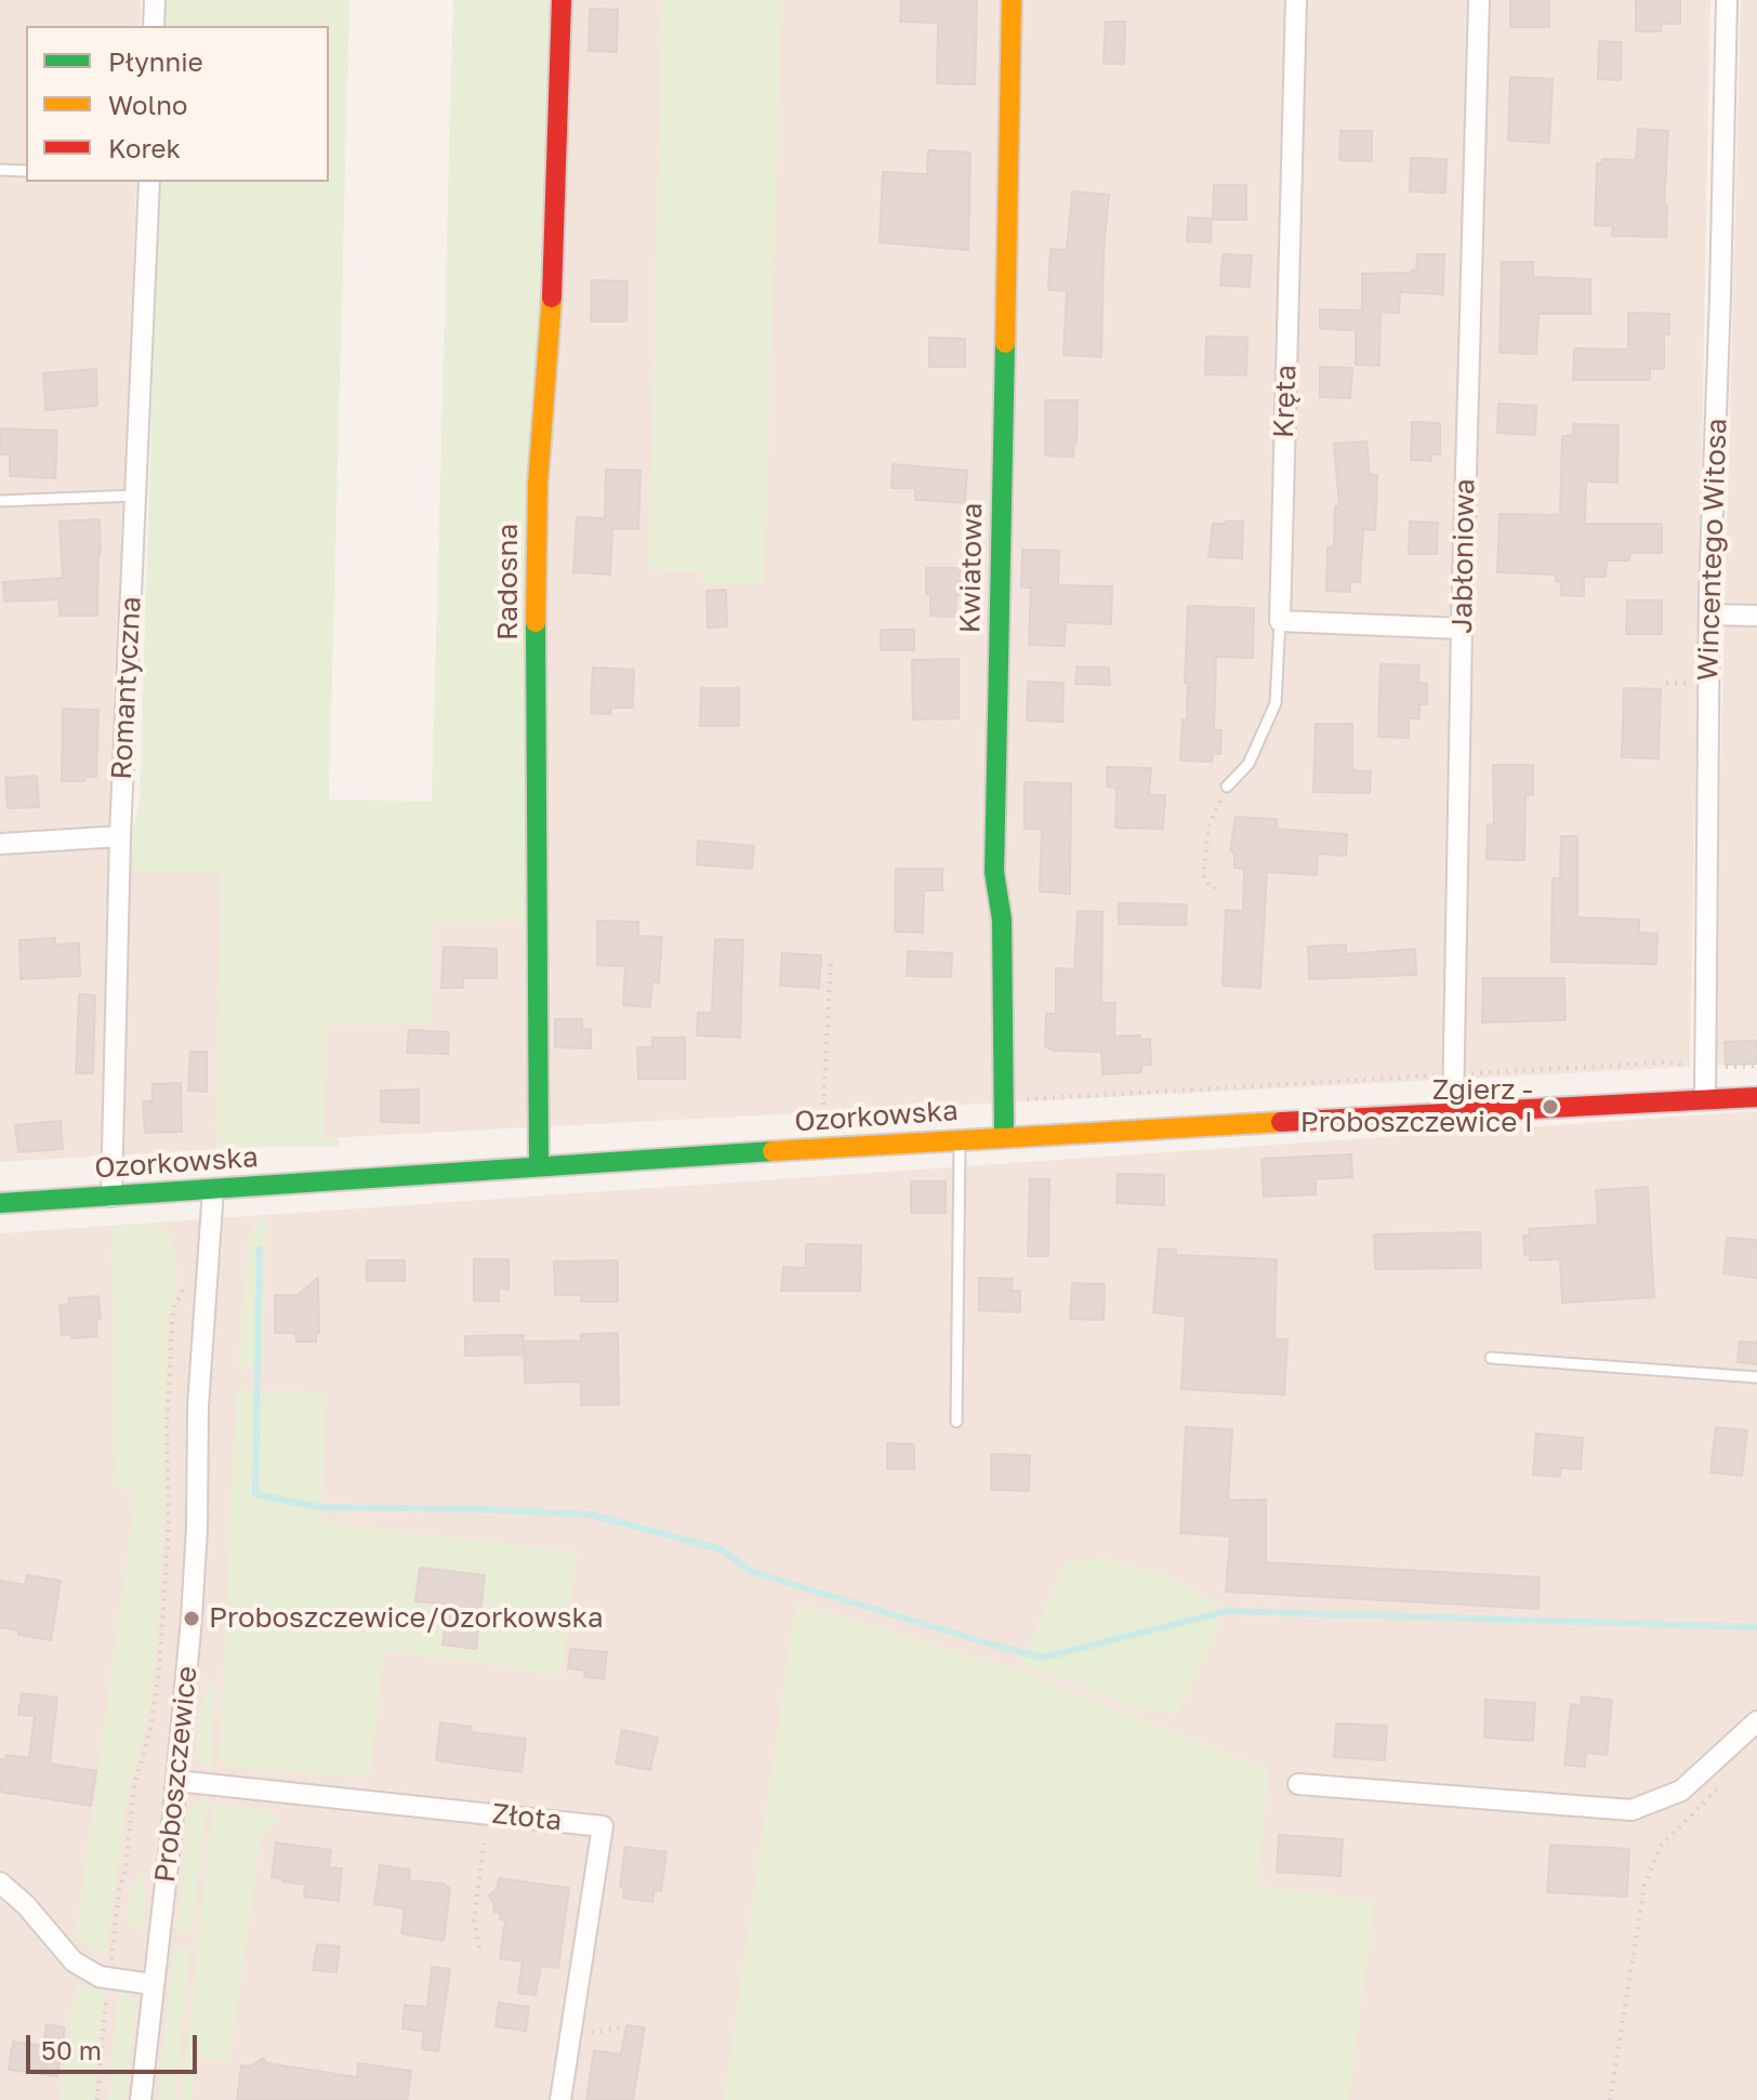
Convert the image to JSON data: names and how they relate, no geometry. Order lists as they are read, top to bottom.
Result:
{
  "streets": {
    "street": [
      "Kręta",
      "Wincentego Witosa",
      "Jabłoniowa",
      "Kwiatowa",
      "Radosna",
      "Romantyczna",
      "Ozorkowska",
      "Proboszczewice",
      "Złota"
    ]
  },
  "crossings": [
    ["Wincentego Witosa", "Ozorkowska"],
    ["Jabłoniowa", "Ozorkowska"],
    ["Kwiatowa", "Ozorkowska"],
    ["Radosna", "Ozorkowska"],
    ["Romantyczna", "Ozorkowska"],
    ["Ozorkowska", "Proboszczewice"],
    ["Proboszczewice", "Złota"]
  ],
  "places": ["Zgierz - Proboszczewice I", "Proboszczewice/Ozorkowska"],
  "legend": ["Płynnie", "Wolno", "Korek"],
  "scale_bar": "50 m"
}
